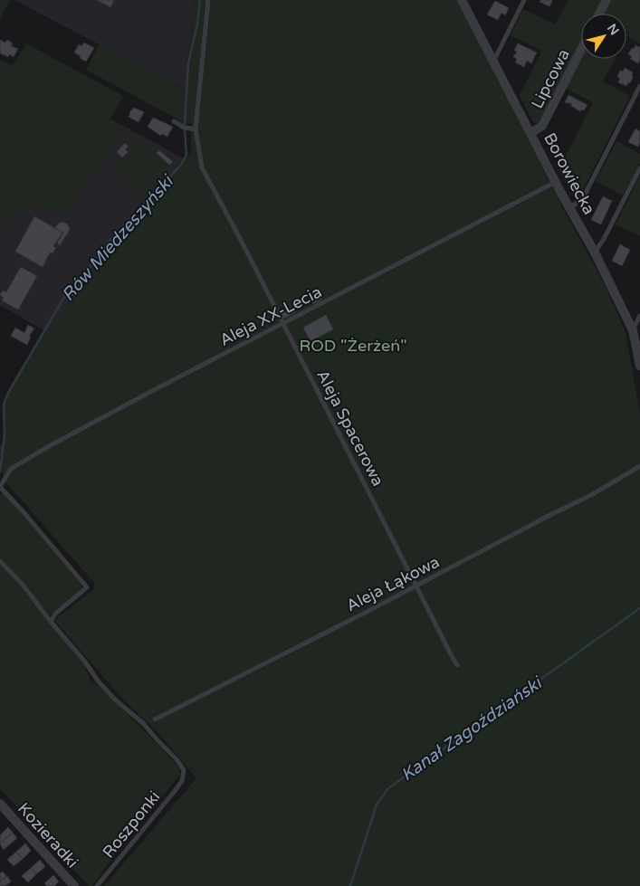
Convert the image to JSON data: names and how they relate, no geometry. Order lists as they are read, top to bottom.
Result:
{
  "streets": {
    "street": ["Lipcowa", "Borowiecka", "Kozieradki"],
    "lane": [
      "Aleja XX-Lecia",
      "Aleja Spacerowa",
      "Aleja Łąkowa",
      "Roszponki"
    ]
  },
  "crossings": [
    ["Lipcowa", "Borowiecka"],
    ["Borowiecka", "Aleja XX-Lecia"],
    ["Aleja XX-Lecia", "Aleja Spacerowa"],
    ["Aleja Spacerowa", "Aleja Łąkowa"]
  ],
  "water": ["Rów Miedzeszyński", "Kanał Zagoździański"],
  "parks": ["ROD \"Żerżeń\""],
  "north": "top right"
}
